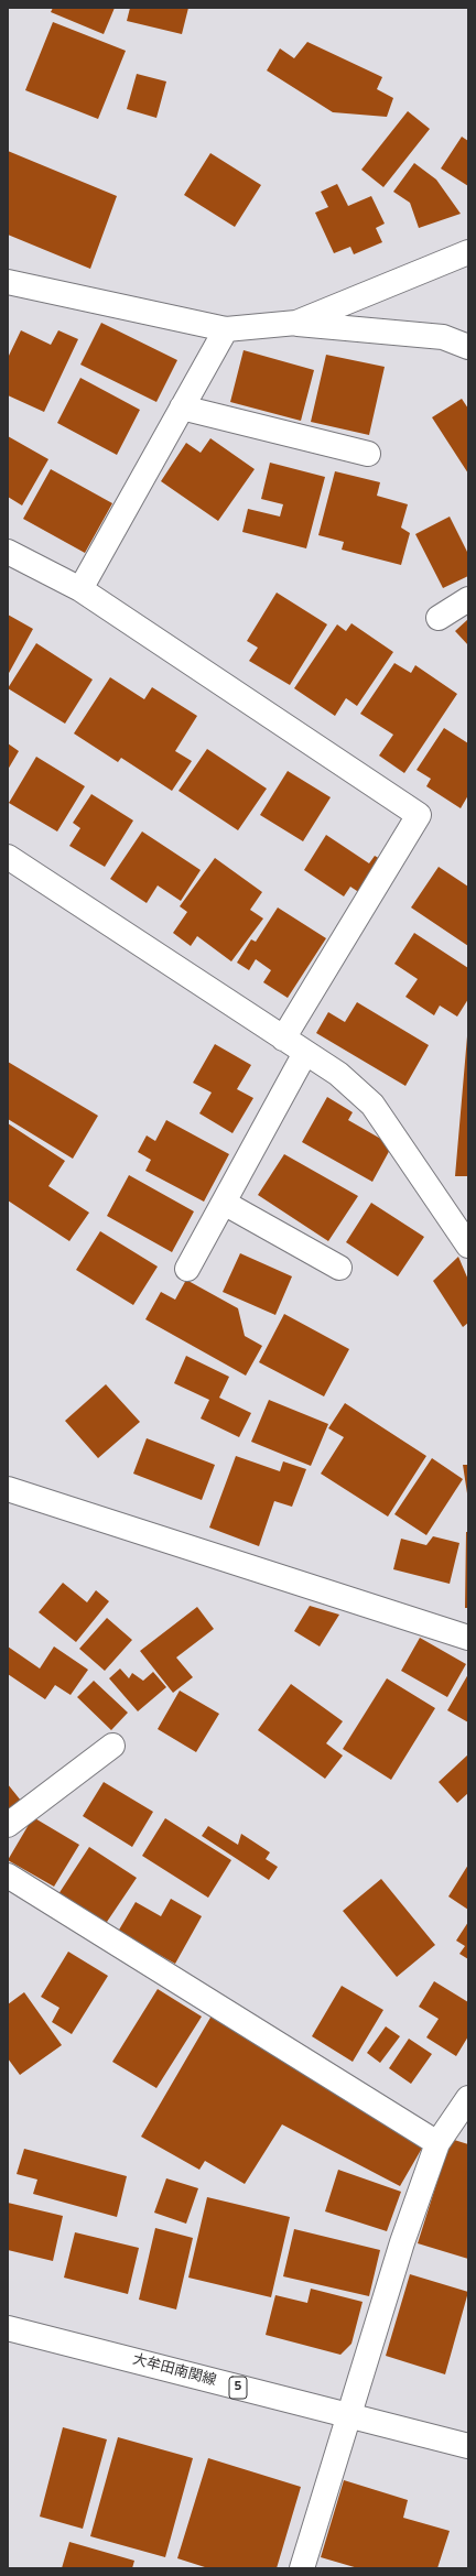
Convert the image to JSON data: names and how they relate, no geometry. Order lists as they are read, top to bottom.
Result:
{
  "streets": {
    "street": ["大牟田南関線", "5"]
  }
}
